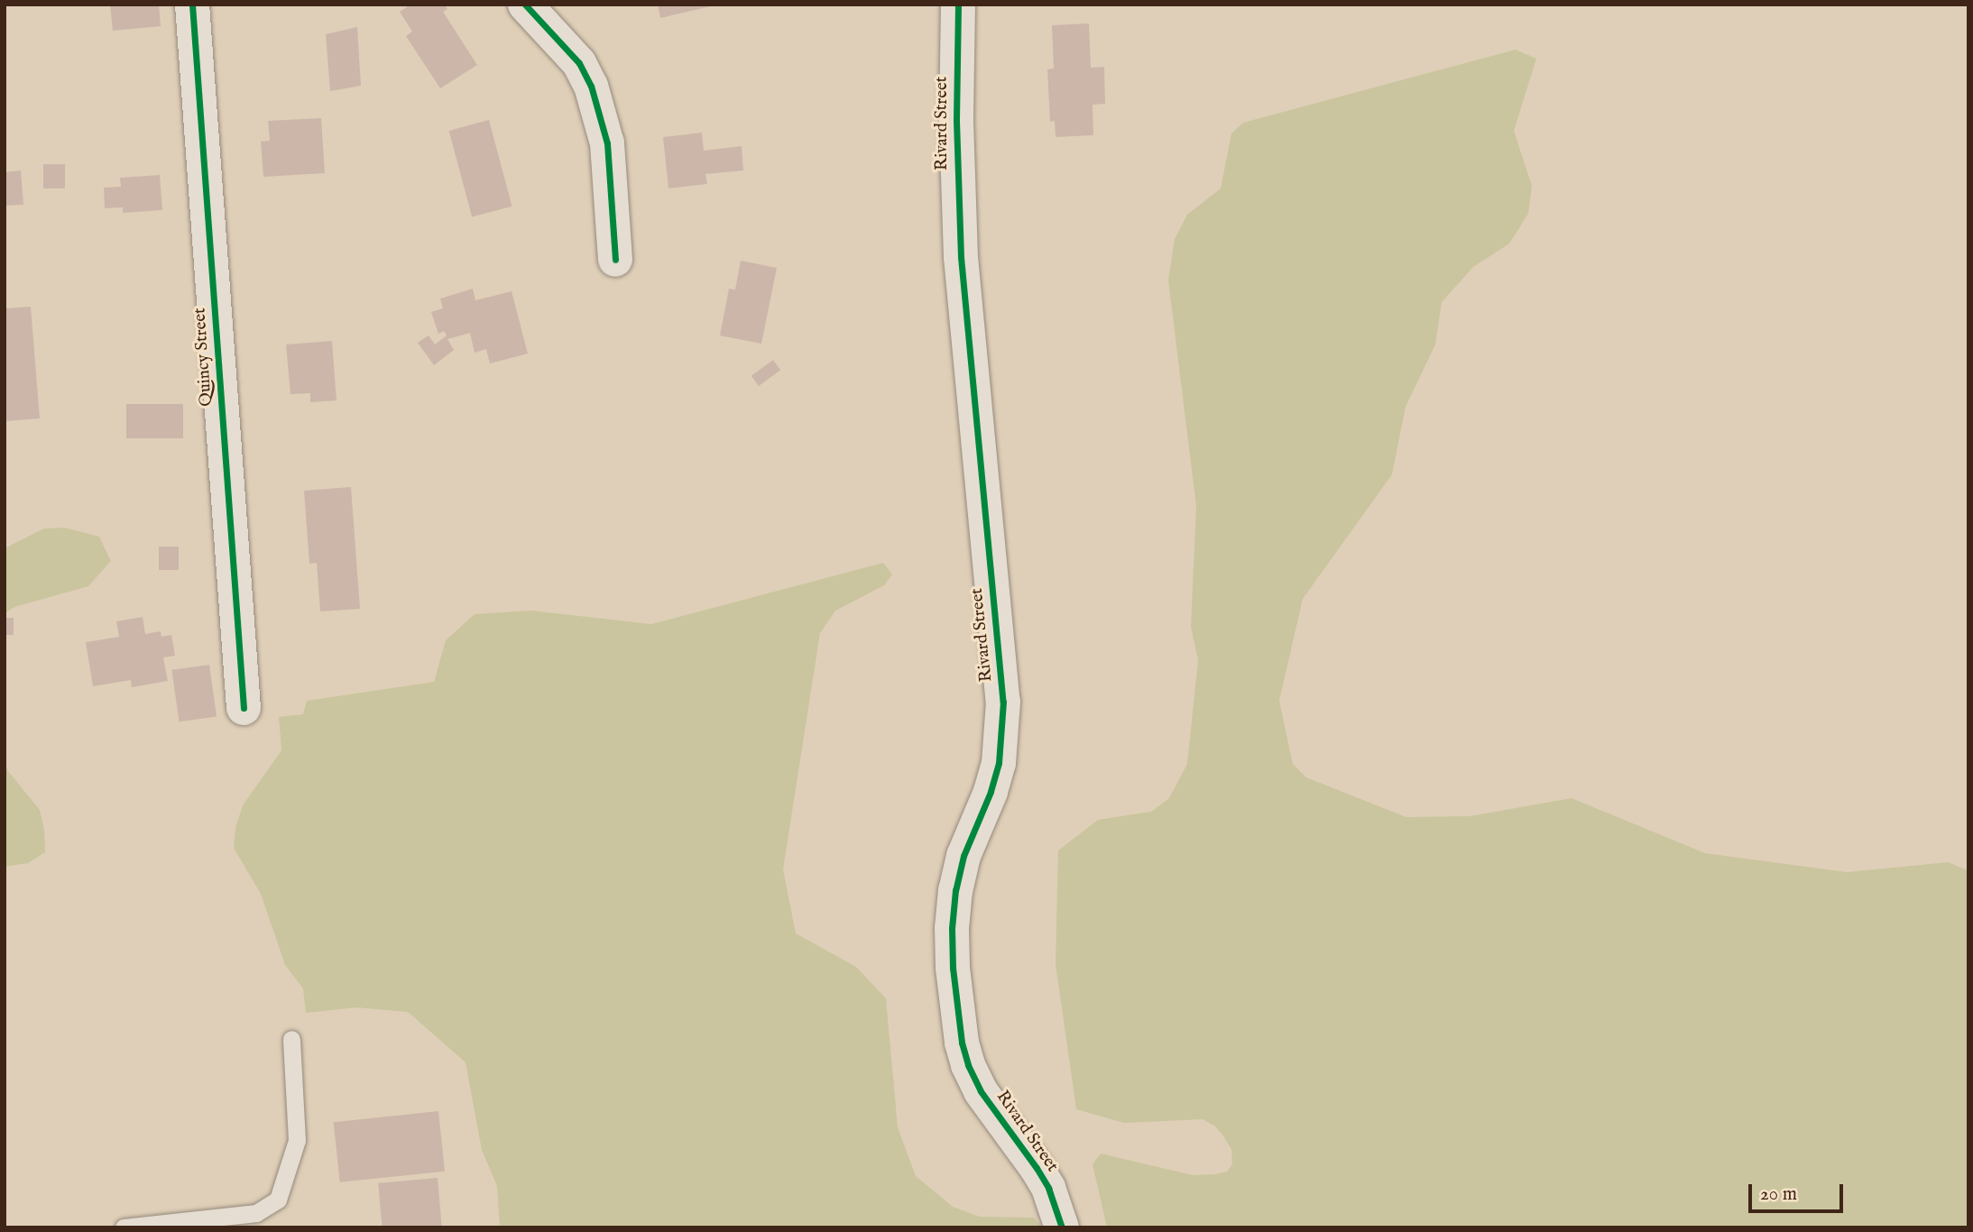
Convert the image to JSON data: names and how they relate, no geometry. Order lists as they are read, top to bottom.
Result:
{
  "streets": {
    "street": ["Rivard Street", "Quincy Street"]
  },
  "scale_bar": "20 m"
}
